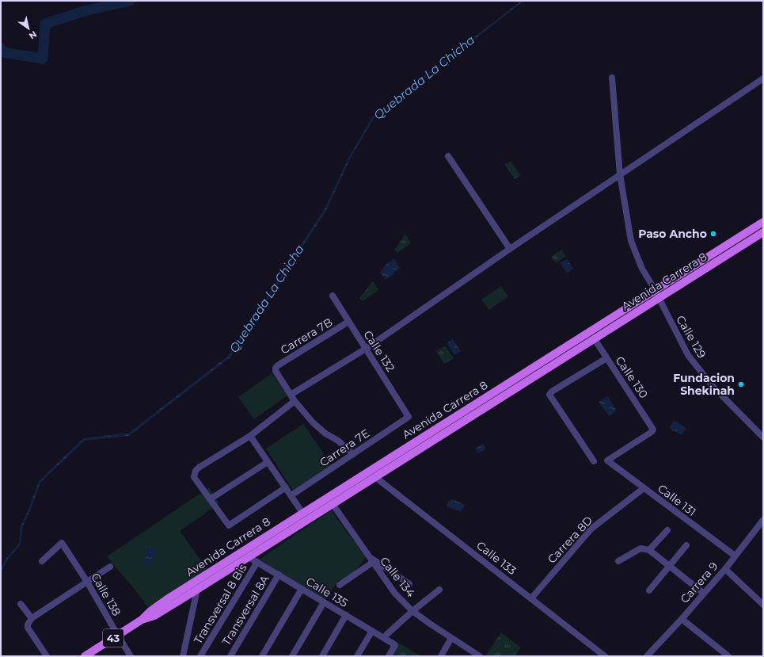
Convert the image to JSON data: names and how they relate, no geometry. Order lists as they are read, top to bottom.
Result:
{
  "streets": {
    "main road": ["Avenida Carrera 8", "43"],
    "street": [
      "Carrera 7B",
      "Calle 129",
      "Calle 132",
      "Calle 130",
      "Carrera 7E",
      "Calle 131",
      "Carrera 8D",
      "Calle 133",
      "Calle 134",
      "Carrera 9",
      "Calle 135",
      "Calle 138",
      "Transversal 8 Bis",
      "Transversal 8A"
    ]
  },
  "crossings": [
    ["Avenida Carrera 8", "Calle 129"],
    ["Avenida Carrera 8", "Calle 130"],
    ["Avenida Carrera 8", "Calle 133"],
    ["Avenida Carrera 8", "Calle 134"],
    ["Avenida Carrera 8", "Calle 135"],
    ["Avenida Carrera 8", "Calle 138"],
    ["Carrera 7B", "Calle 132"],
    ["Calle 132", "Carrera 7E"],
    ["Calle 130", "Calle 131"],
    ["Calle 131", "Carrera 8D"],
    ["Calle 131", "Carrera 9"],
    ["Carrera 8D", "Calle 133"],
    ["Calle 135", "Transversal 8 Bis"],
    ["Calle 135", "Transversal 8A"]
  ],
  "water": ["Quebrada La Chicha"],
  "places": ["Paso Ancho", "Fundacion Shekinah"],
  "north": "bottom right"
}
